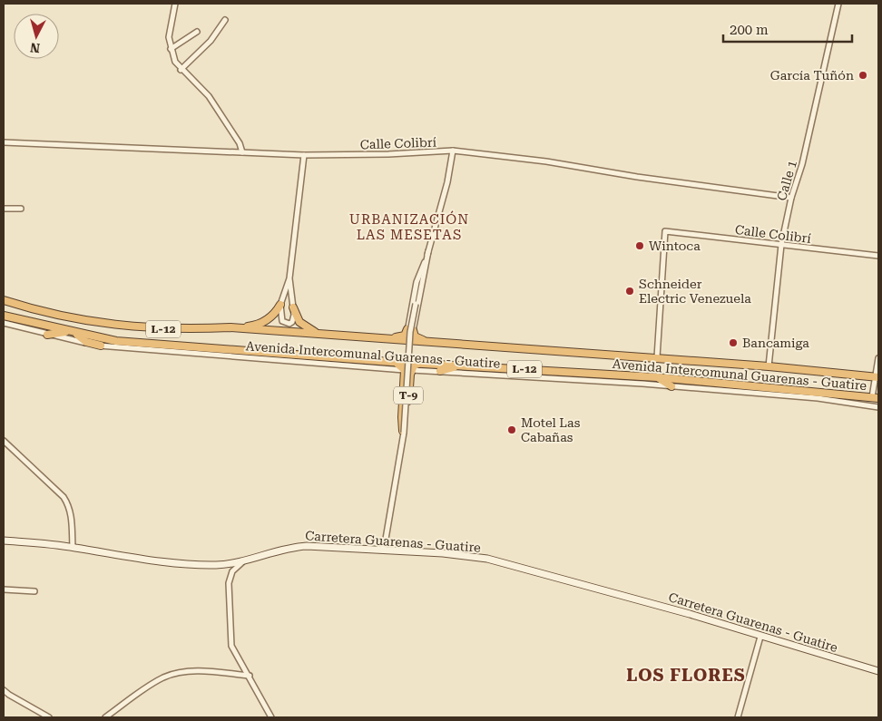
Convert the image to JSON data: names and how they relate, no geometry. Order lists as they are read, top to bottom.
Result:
{
  "streets": {
    "highway": ["L-12", "Avenida Intercomunal Guarenas - Guatire", "T-9"],
    "main road": ["Carretera Guarenas - Guatire"],
    "street": ["Calle Colibrí", "Calle 1"]
  },
  "crossings": [
    ["Calle Colibrí", "Calle 1"],
    ["Calle Colibrí", "Avenida Intercomunal Guarenas - Guatire"],
    ["Calle 1", "Avenida Intercomunal Guarenas - Guatire"],
    ["Avenida Intercomunal Guarenas - Guatire", "T-9"]
  ],
  "districts": ["URBANIZACIÓN LAS MESETAS", "LOS FLORES"],
  "places": [
    "García Tuñón",
    "Wintoca",
    "Schneider Electric Venezuela",
    "Bancamiga",
    "Motel Las Cabañas"
  ],
  "scale_bar": "200 m",
  "north": "bottom"
}
